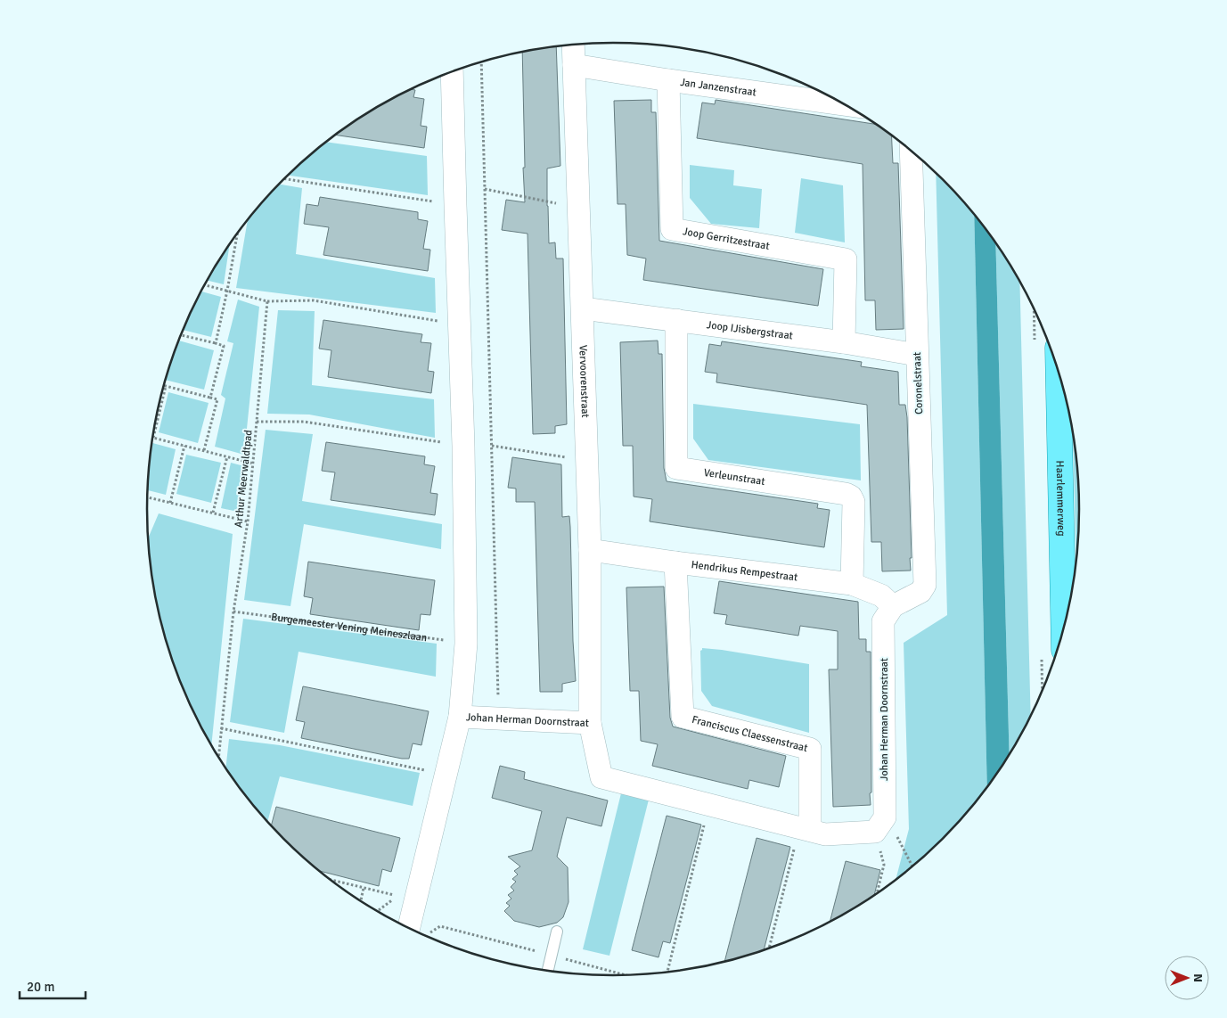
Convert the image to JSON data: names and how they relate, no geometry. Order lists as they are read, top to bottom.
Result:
{
  "streets": {
    "main road": ["Haarlemmerweg"],
    "street": [
      "Jan Janzenstraat",
      "Joop Gerritzestraat",
      "Joop IJisbergstraat",
      "Vervoorenstraat",
      "Coronelstraat",
      "Verleunstraat",
      "Hendrikus Rempestraat",
      "Johan Herman Doornstraat",
      "Franciscus Claessenstraat"
    ],
    "path": ["Arthur Meerwaldtpad", "Burgemeester Vening Meineszlaan"]
  },
  "crossings": [
    ["Jan Janzenstraat", "Joop Gerritzestraat"],
    ["Jan Janzenstraat", "Vervoorenstraat"],
    ["Joop Gerritzestraat", "Joop IJisbergstraat"],
    ["Joop IJisbergstraat", "Vervoorenstraat"],
    ["Joop IJisbergstraat", "Coronelstraat"],
    ["Joop IJisbergstraat", "Verleunstraat"],
    ["Vervoorenstraat", "Hendrikus Rempestraat"],
    ["Vervoorenstraat", "Johan Herman Doornstraat"],
    ["Coronelstraat", "Hendrikus Rempestraat"],
    ["Coronelstraat", "Johan Herman Doornstraat"],
    ["Verleunstraat", "Hendrikus Rempestraat"],
    ["Arthur Meerwaldtpad", "Burgemeester Vening Meineszlaan"],
    ["Hendrikus Rempestraat", "Johan Herman Doornstraat"],
    ["Hendrikus Rempestraat", "Franciscus Claessenstraat"],
    ["Johan Herman Doornstraat", "Franciscus Claessenstraat"]
  ],
  "scale_bar": "20 m",
  "north": "right"
}
